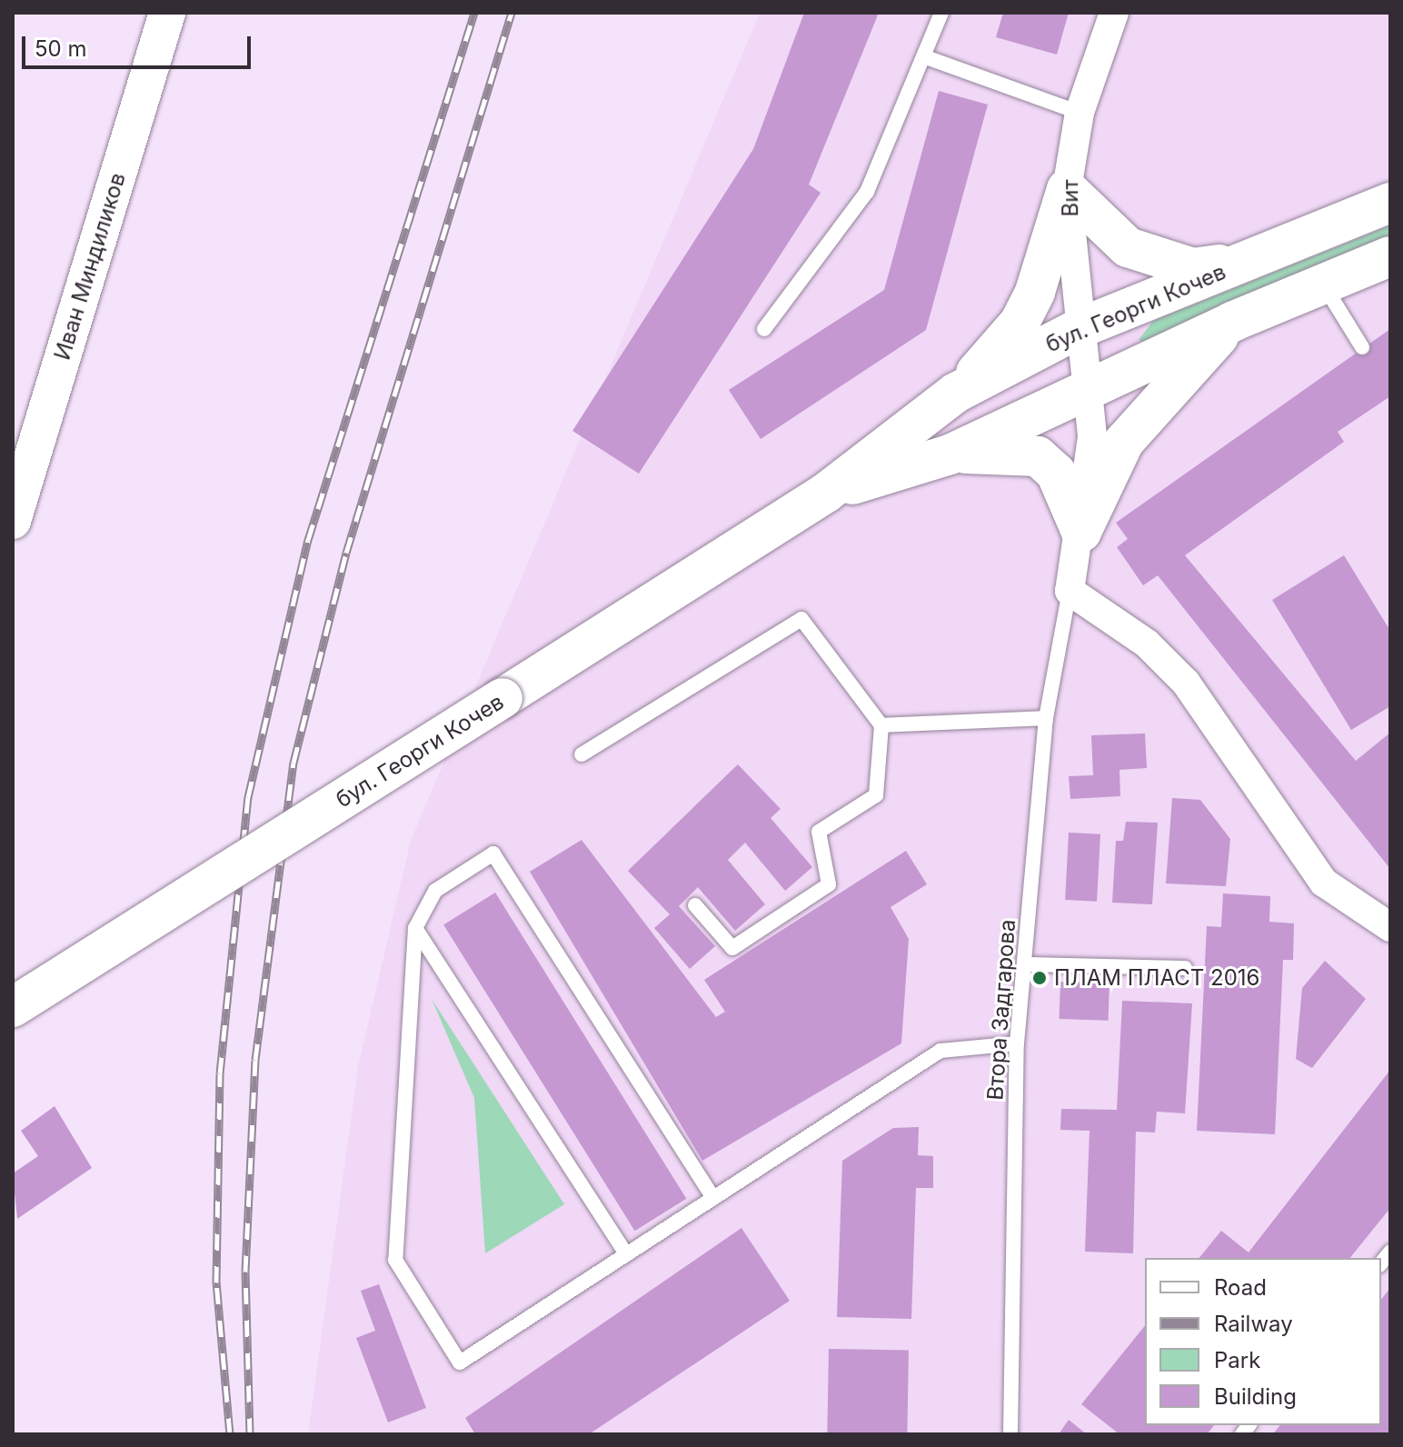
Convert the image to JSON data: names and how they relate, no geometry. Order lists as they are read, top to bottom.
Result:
{
  "streets": {
    "main road": ["бул. Георги Кочев"],
    "street": ["Вит", "Иван Миндиликов"],
    "lane": ["Втора Задгарова"]
  },
  "crossings": [
    ["Вит", "бул. Георги Кочев"],
    ["Вит", "Втора Задгарова"]
  ],
  "places": ["ПЛАМ ПЛАСТ 2016"],
  "legend": [
    "Road",
    "Railway",
    "Park",
    "Building"
  ],
  "scale_bar": "50 m"
}
